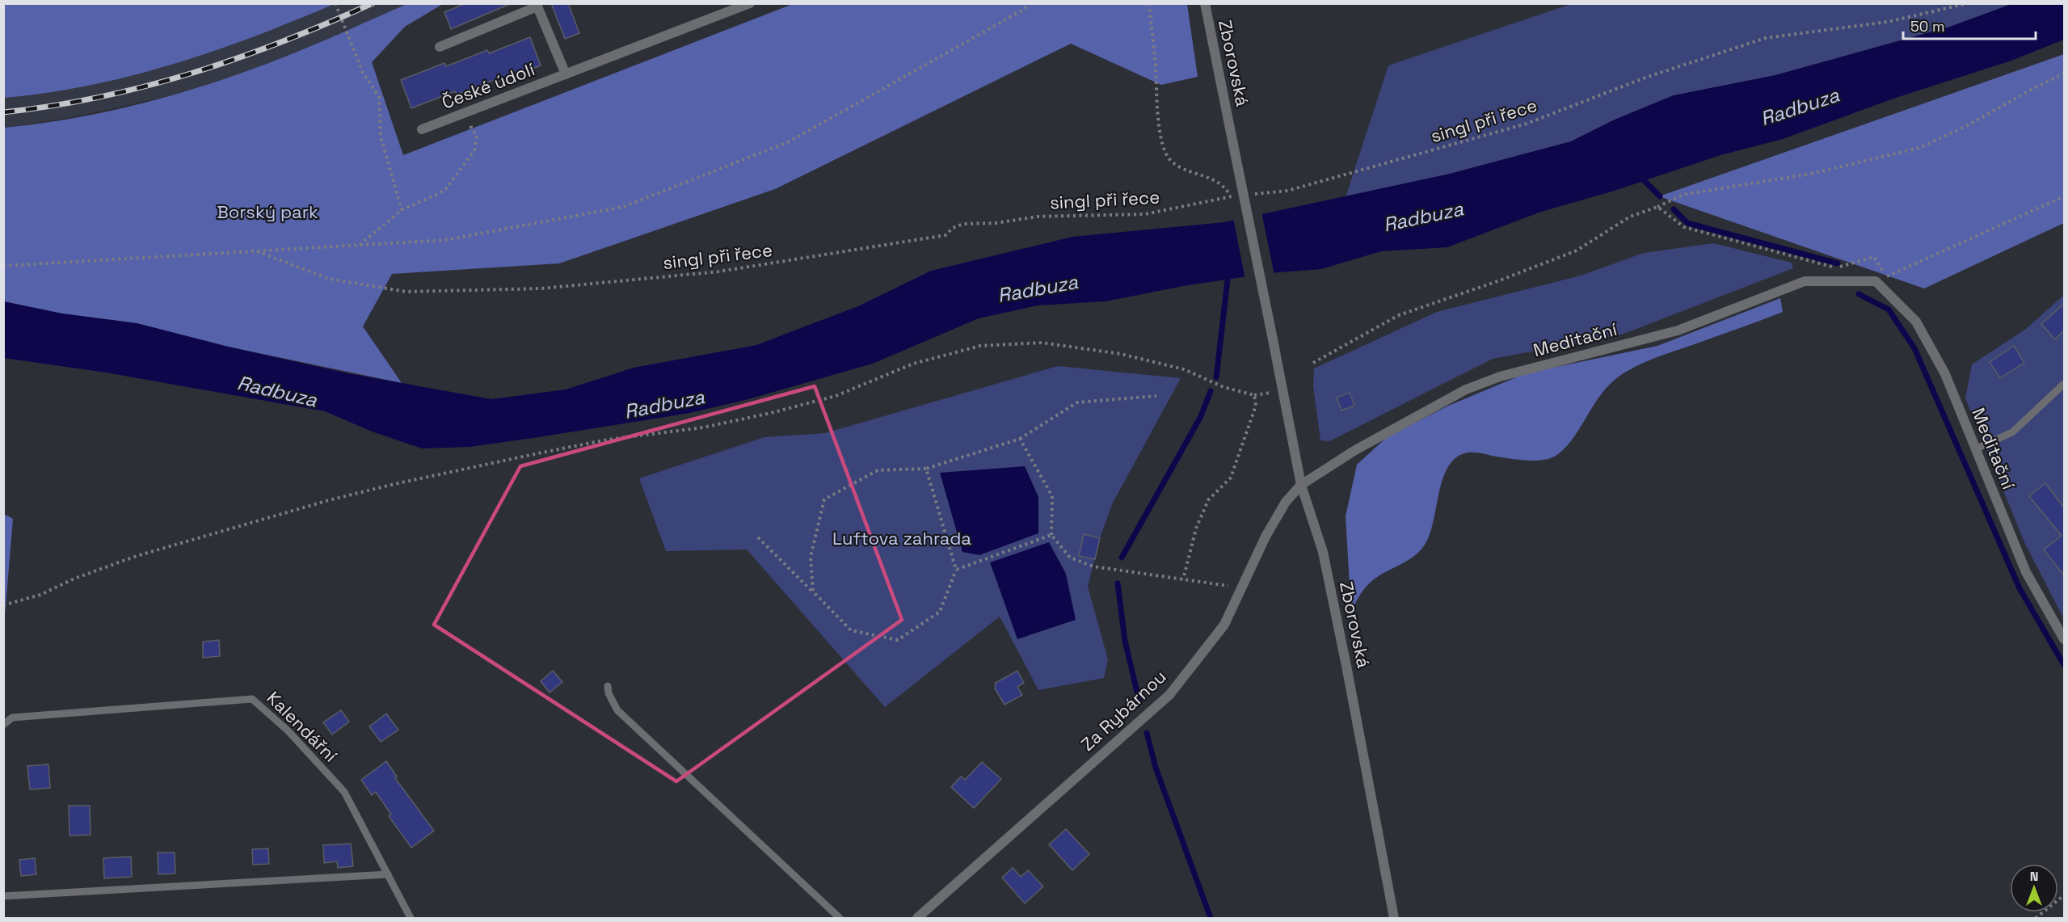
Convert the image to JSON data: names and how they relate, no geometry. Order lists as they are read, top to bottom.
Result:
{
  "streets": {
    "street": [
      "Zborovská",
      "České údolí",
      "Meditační",
      "Za Rybárnou"
    ],
    "lane": ["Kalendářní"],
    "path": ["singl při řece"]
  },
  "crossings": [
    ["Zborovská", "Meditační"],
    ["Zborovská", "Za Rybárnou"],
    ["Meditační", "Za Rybárnou"]
  ],
  "water": ["Radbuza"],
  "parks": ["Borský park", "Luftova zahrada"],
  "scale_bar": "50 m",
  "north": "top"
}
